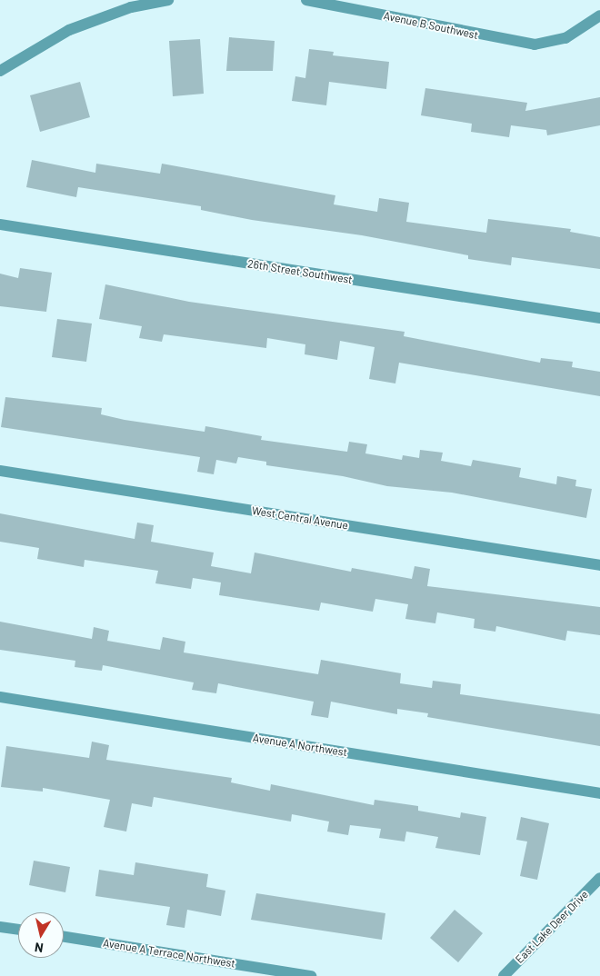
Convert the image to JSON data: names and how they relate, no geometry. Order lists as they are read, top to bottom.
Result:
{
  "streets": {
    "street": [
      "Avenue B Southwest",
      "26th Street Southwest",
      "West Central Avenue",
      "Avenue A Northwest",
      "East Lake Deer Drive",
      "Avenue A Terrace Northwest"
    ]
  },
  "north": "bottom"
}
